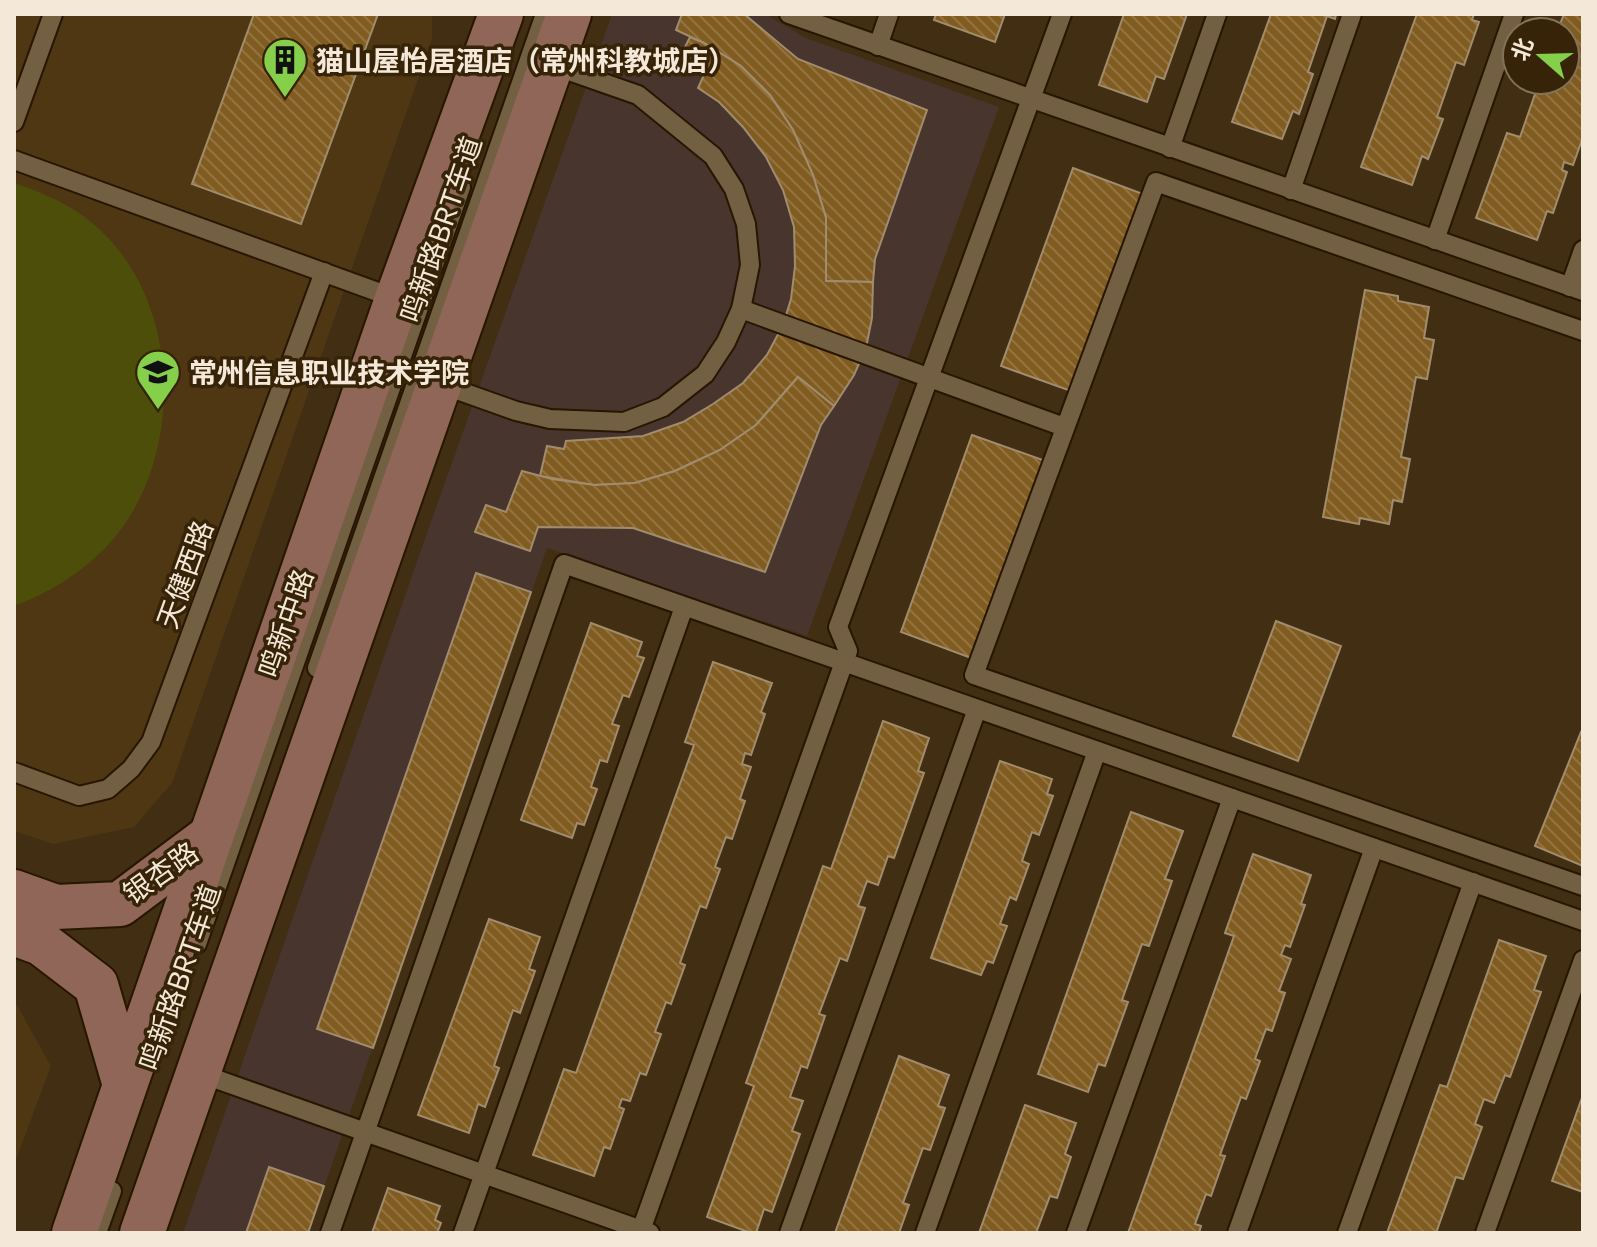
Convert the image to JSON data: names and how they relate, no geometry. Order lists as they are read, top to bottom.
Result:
{
  "streets": {
    "main road": ["鸣新中路", "银杏路"],
    "lane": ["鸣新路BRT车道", "天健西路"]
  },
  "crossings": [
    ["鸣新中路", "银杏路"]
  ],
  "places": {
    "building": ["猫山屋怡居酒店（常州科教城店）"],
    "school or university": ["常州信息职业技术学院"]
  },
  "north": "left"
}
